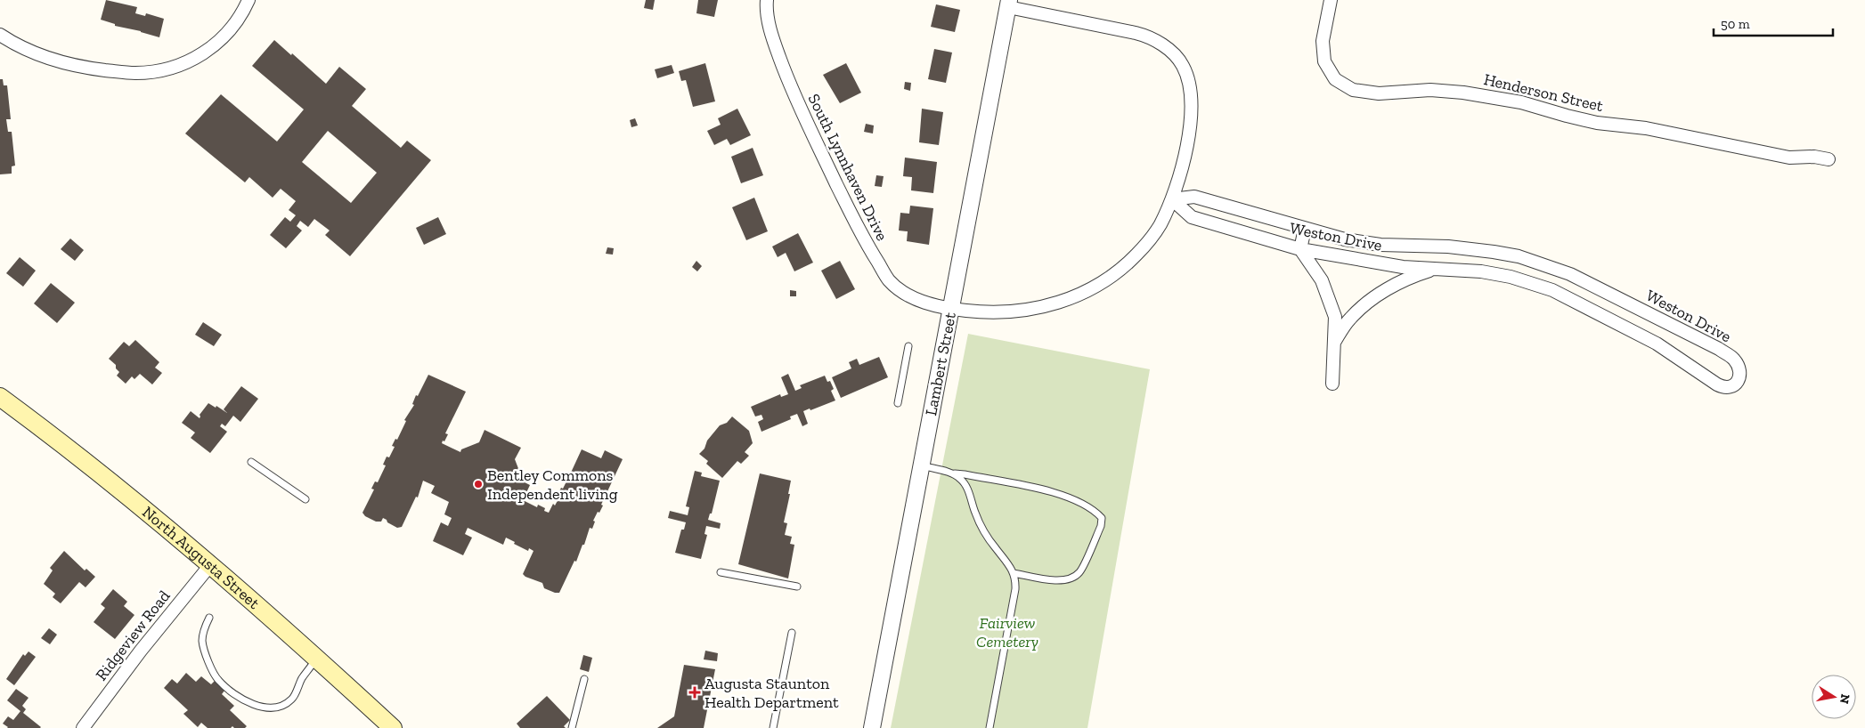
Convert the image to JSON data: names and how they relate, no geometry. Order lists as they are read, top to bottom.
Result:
{
  "streets": {
    "main road": ["North Augusta Street"],
    "street": [
      "Henderson Street",
      "South Lynnhaven Drive",
      "Weston Drive",
      "Lambert Street",
      "Ridgeview Road"
    ]
  },
  "crossings": [
    ["South Lynnhaven Drive", "Weston Drive"],
    ["South Lynnhaven Drive", "Lambert Street"],
    ["North Augusta Street", "Ridgeview Road"]
  ],
  "parks": ["Fairview Cemetery"],
  "places": {
    "other": ["Bentley Commons Independent living"],
    "health": ["Augusta Staunton Health Department"]
  },
  "scale_bar": "50 m",
  "north": "right"
}
